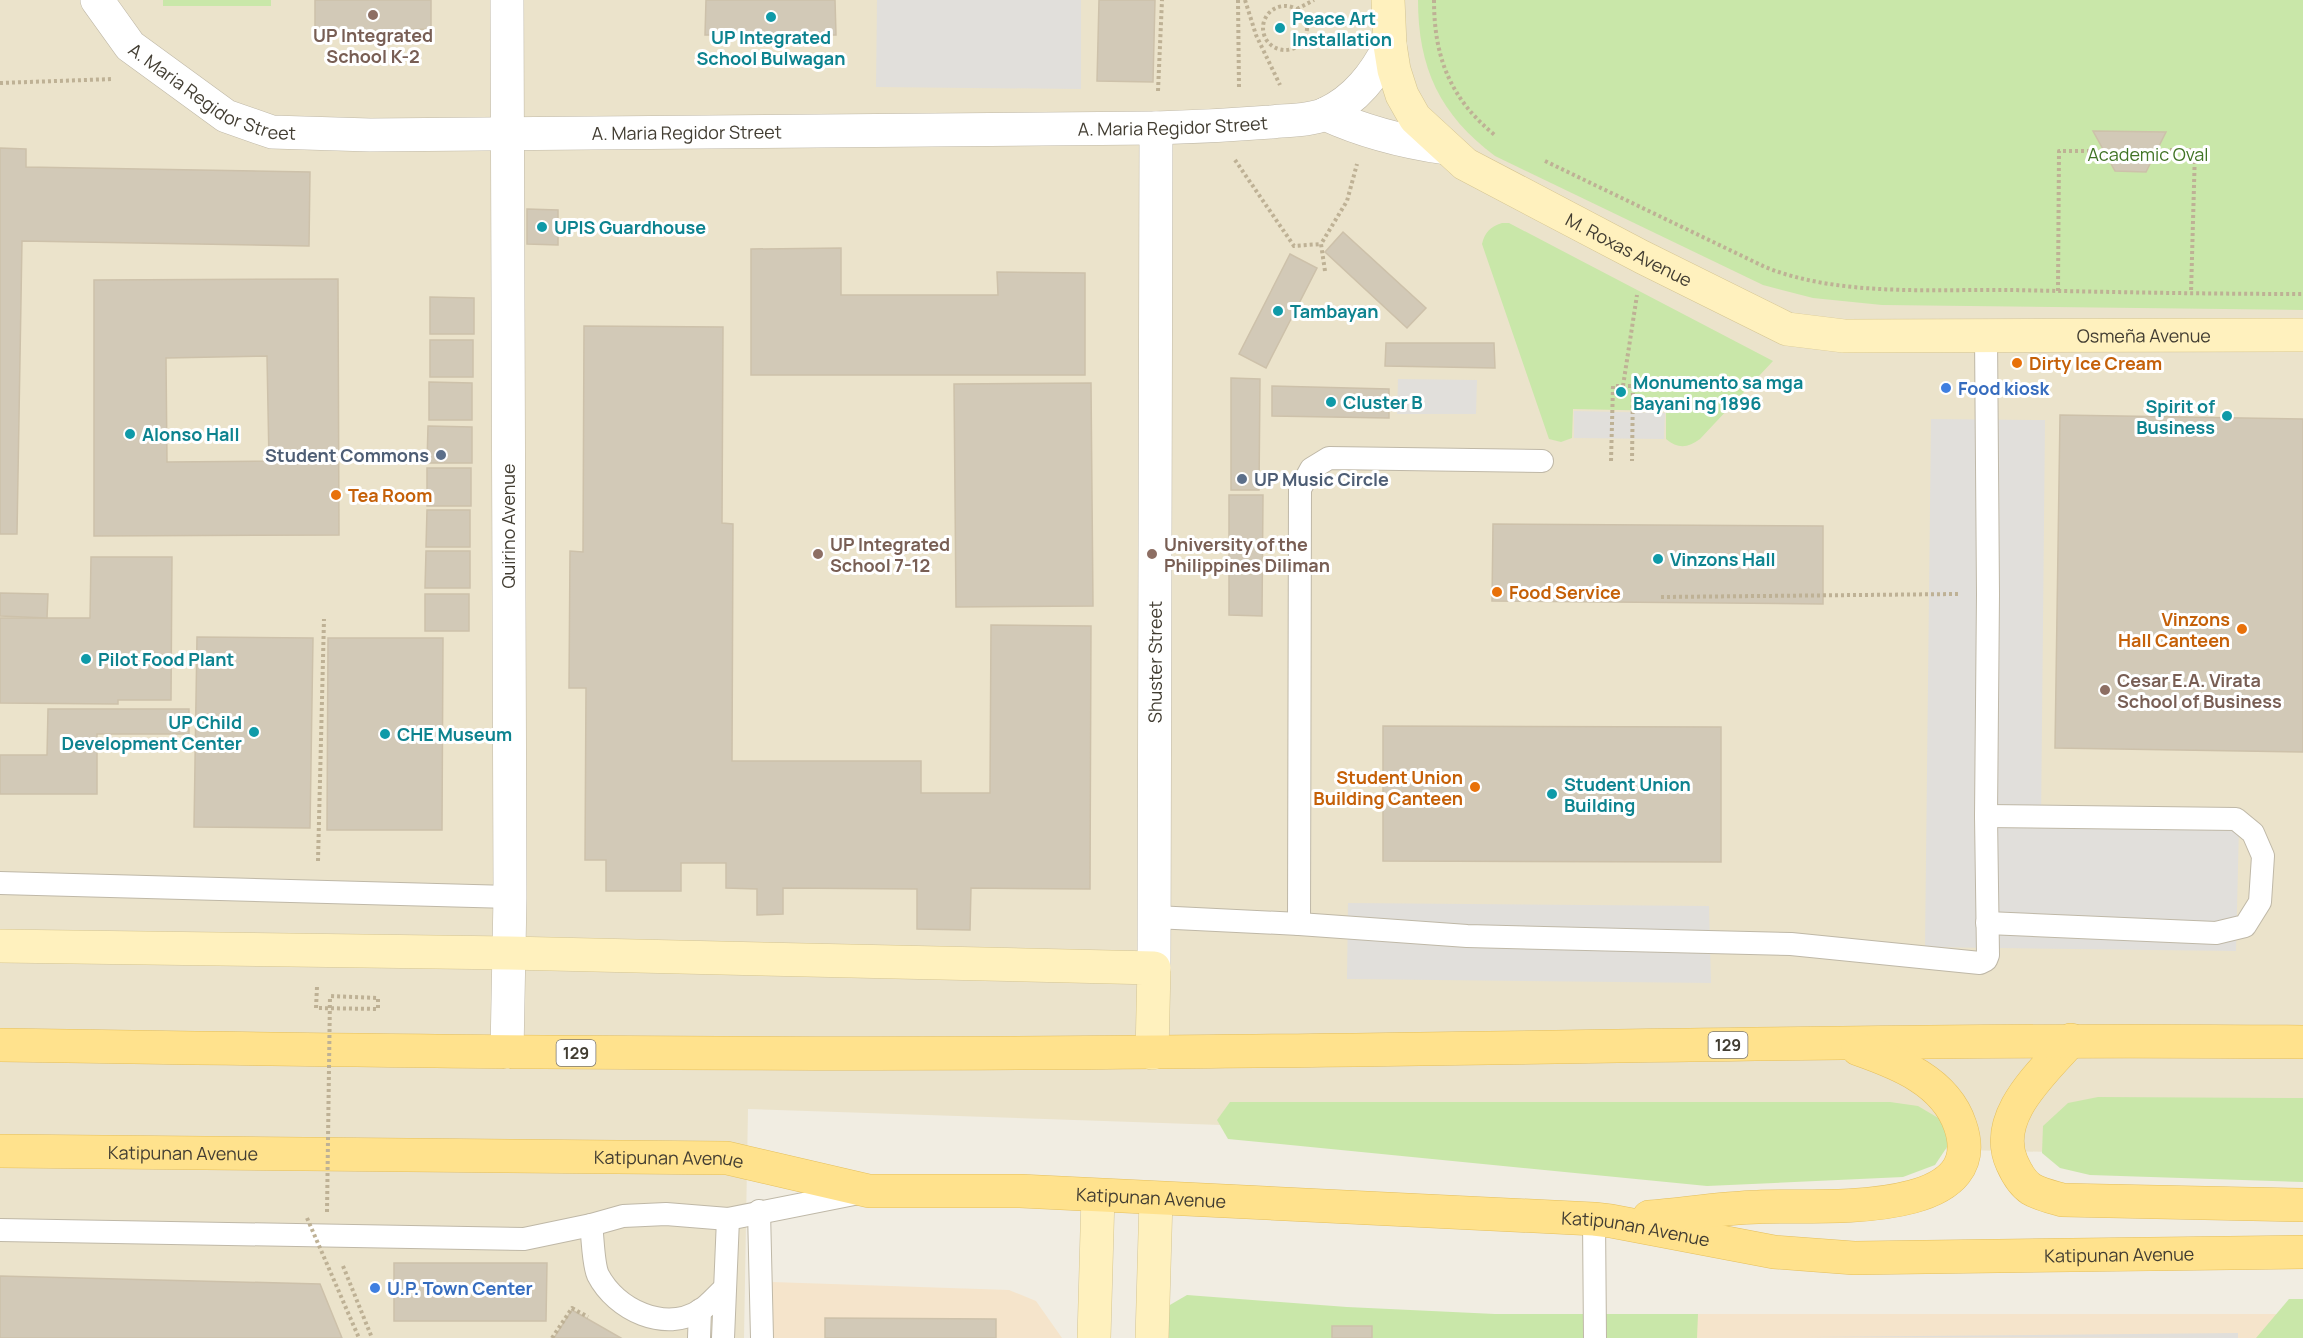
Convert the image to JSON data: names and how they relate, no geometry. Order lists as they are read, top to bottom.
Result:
{
  "streets": {
    "main road": ["129", "Katipunan Avenue"],
    "street": [
      "A. Maria Regidor Street",
      "M. Roxas Avenue",
      "Osmeña Avenue",
      "Quirino Avenue",
      "Shuster Street"
    ]
  },
  "crossings": [
    ["A. Maria Regidor Street", "M. Roxas Avenue"],
    ["A. Maria Regidor Street", "Quirino Avenue"],
    ["A. Maria Regidor Street", "Shuster Street"],
    ["M. Roxas Avenue", "Osmeña Avenue"],
    ["Quirino Avenue", "129"],
    ["Shuster Street", "129"]
  ],
  "parks": ["Academic Oval"],
  "places": [
    "UP Integrated School K-2",
    "UP Integrated School Bulwagan",
    "Peace Art Installation",
    "UPIS Guardhouse",
    "Tambayan",
    "Dirty Ice Cream",
    "Food kiosk",
    "Monumento sa mga Bayani ng 1896",
    "Cluster B",
    "Spirit of Business",
    "Alonso Hall",
    "Student Commons",
    "UP Music Circle",
    "Tea Room",
    "UP Integrated School 7-12",
    "University of the Philippines Diliman",
    "Vinzons Hall",
    "Food Service",
    "Vinzons Hall Canteen",
    "Pilot Food Plant",
    "Cesar E.A. Virata School of Business",
    "UP Child Development Center",
    "CHE Museum",
    "Student Union Building Canteen",
    "Student Union Building",
    "U.P. Town Center"
  ]
}
